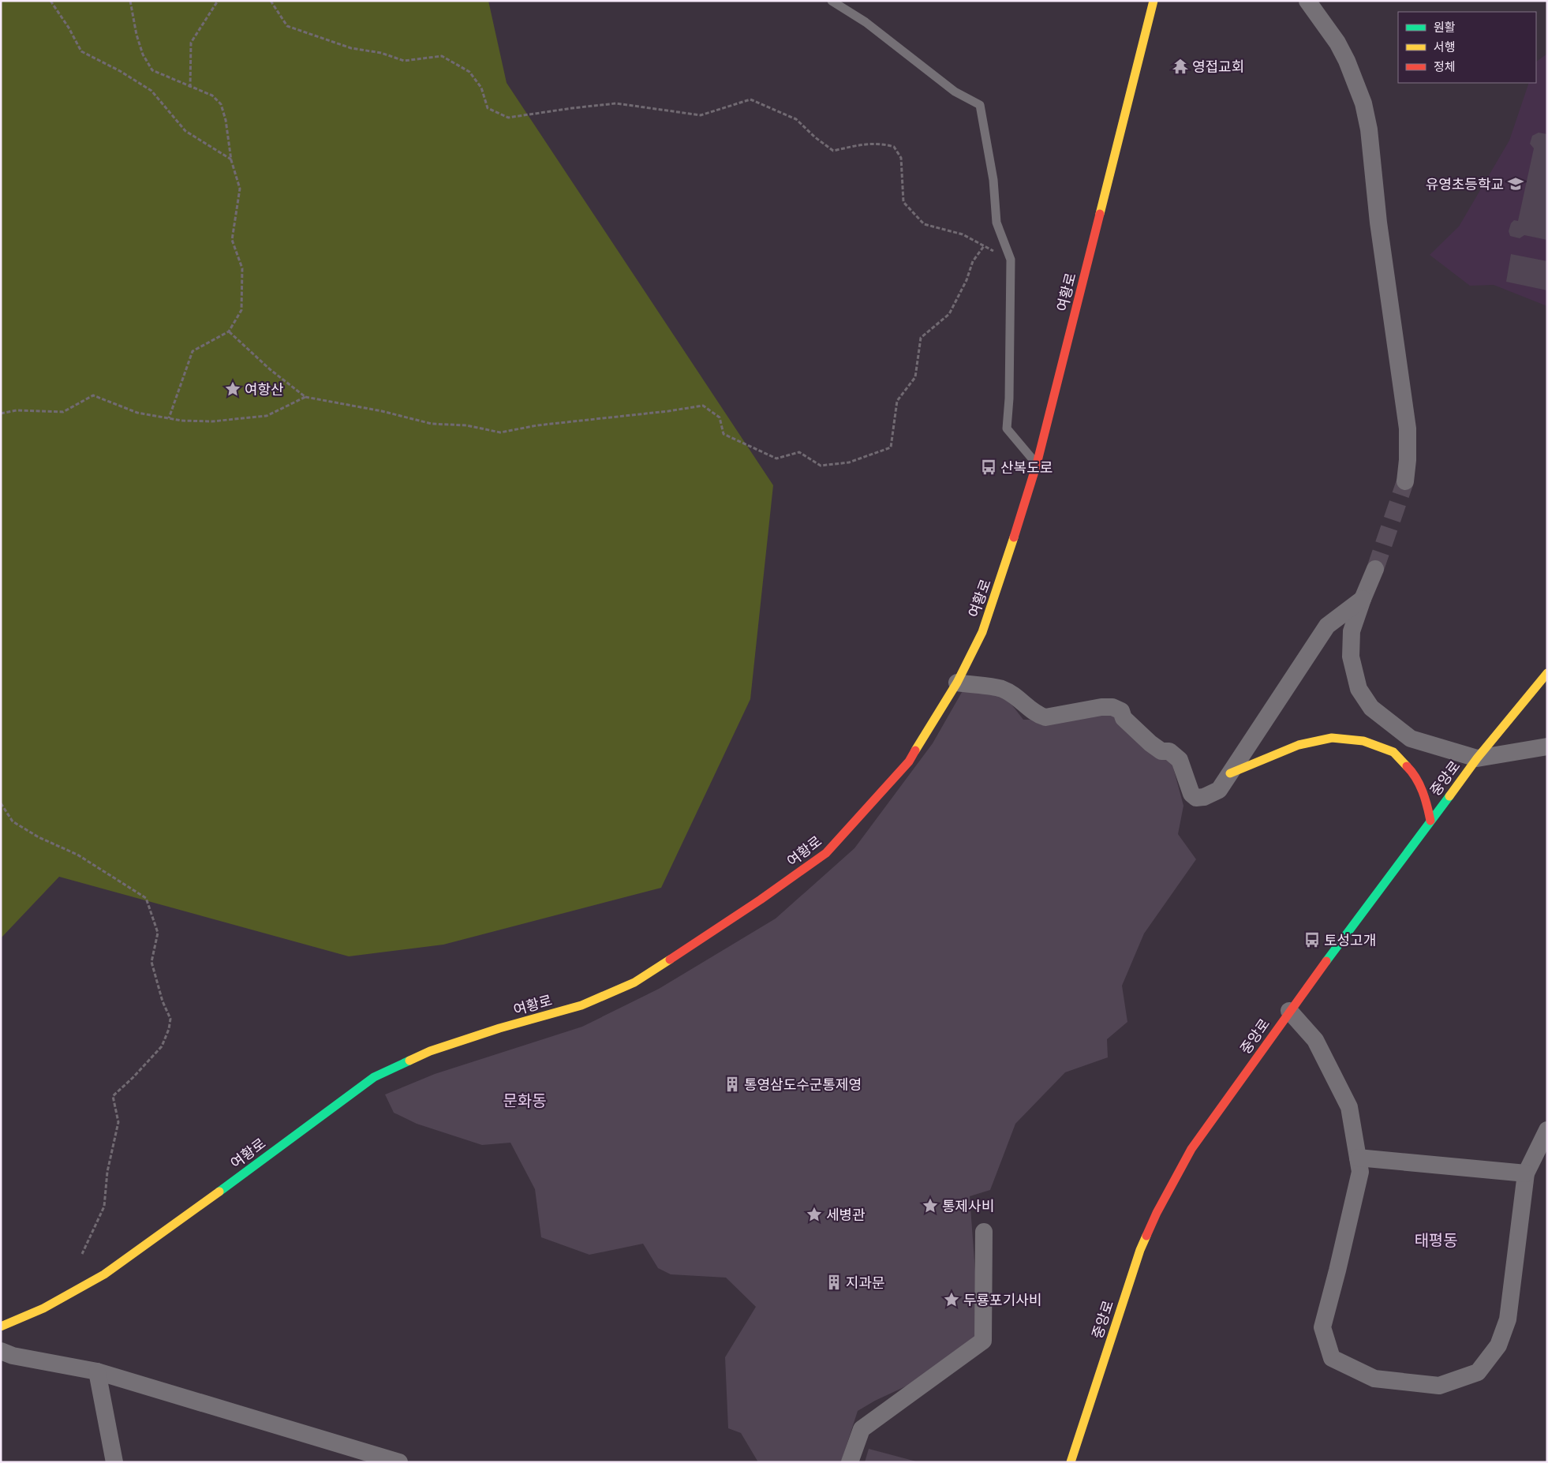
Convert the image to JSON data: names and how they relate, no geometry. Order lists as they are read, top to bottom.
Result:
{
  "streets": {
    "street": ["여황로", "중앙로"]
  },
  "districts": ["문화동", "태평동"],
  "places": {
    "temple": ["영접교회"],
    "school or university": ["유영초등학교"],
    "place": [
      "여항산",
      "통제사비",
      "세병관",
      "두룡포기사비"
    ],
    "bus stop": ["산복도로", "토성고개"],
    "building": ["통영삼도수군통제영", "지과문"]
  },
  "legend": ["원활", "서행", "정체"]
}
